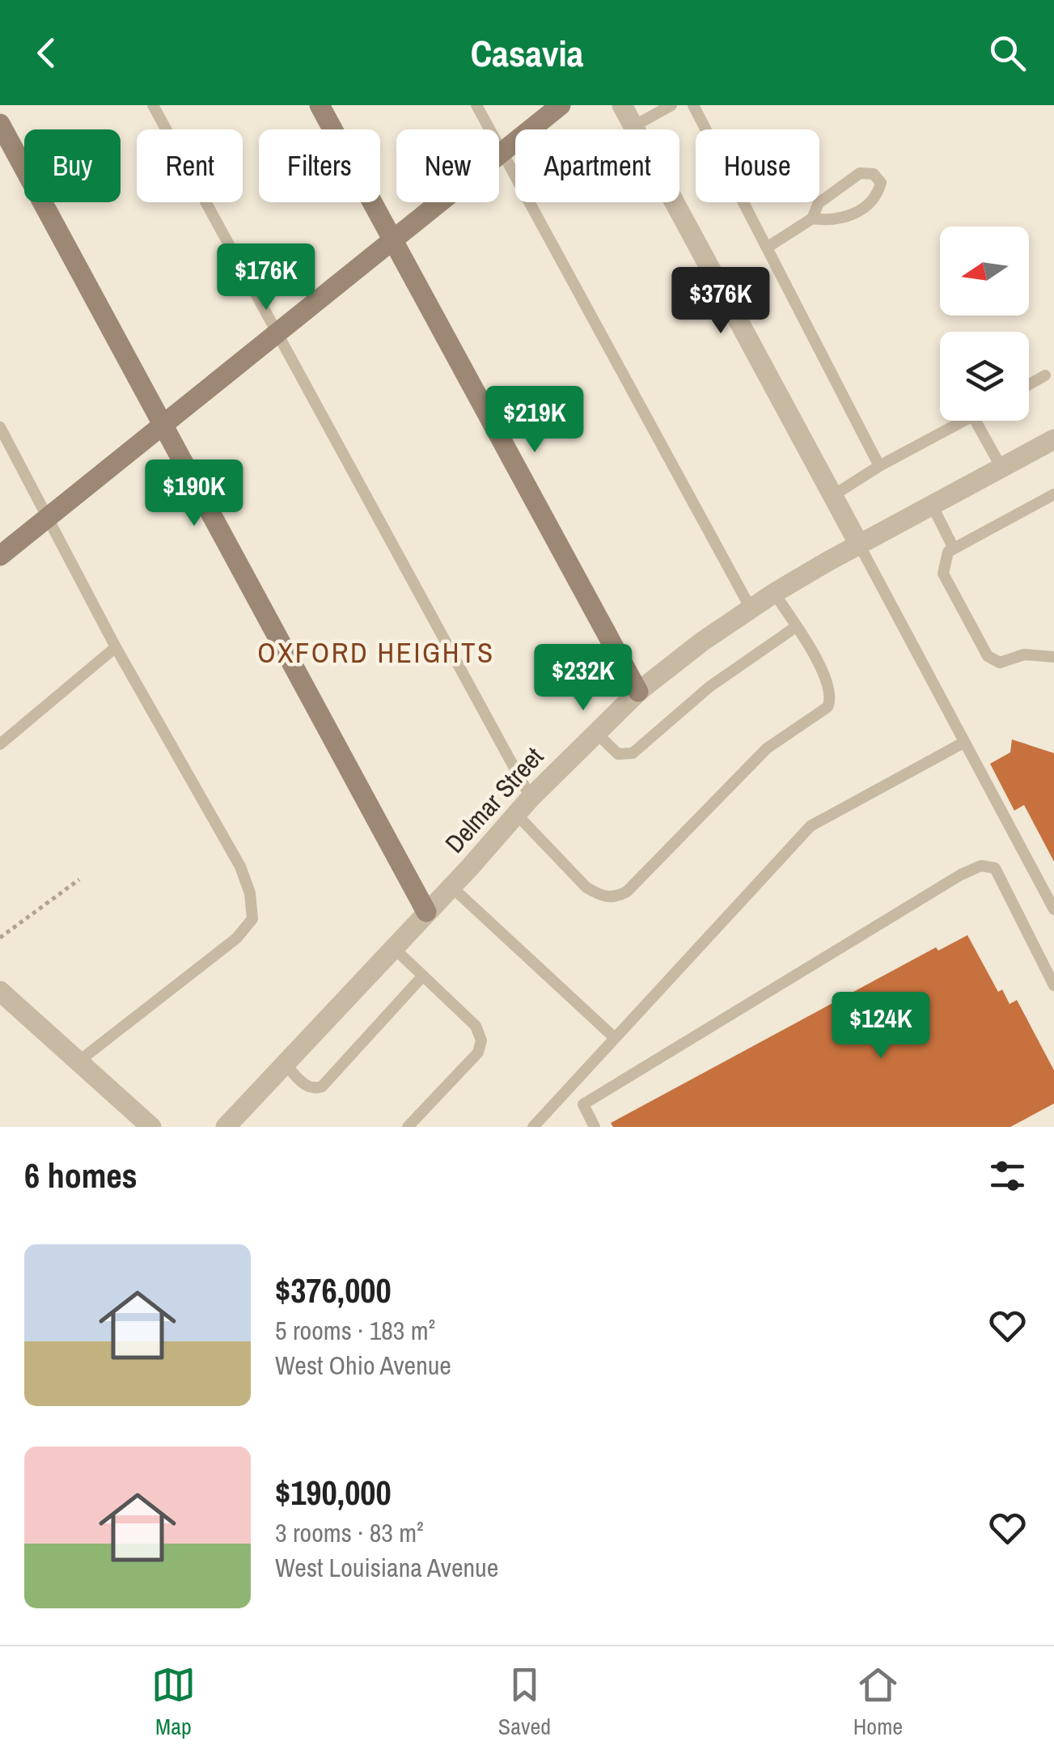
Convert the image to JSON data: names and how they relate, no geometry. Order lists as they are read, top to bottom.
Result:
{
  "streets": {
    "street": ["Delmar Street"]
  },
  "districts": ["OXFORD HEIGHTS"],
  "north": "left",
  "page": {
    "header": "Casavia",
    "chip": [
      "Buy",
      "Rent",
      "Filters",
      "New",
      "Apartment",
      "House"
    ],
    "price": [
      "$176K",
      "$376K",
      "$219K",
      "$190K",
      "$232K",
      "$124K"
    ],
    "heading": "6 homes",
    "list": [
      {
        "name": "$376,000",
        "note": "5 rooms · 183 m² · West Ohio Avenue"
      },
      {
        "name": "$190,000",
        "note": "3 rooms · 83 m² · West Louisiana Avenue"
      }
    ],
    "tabs": ["Map", "Saved", "Home"]
  }
}
